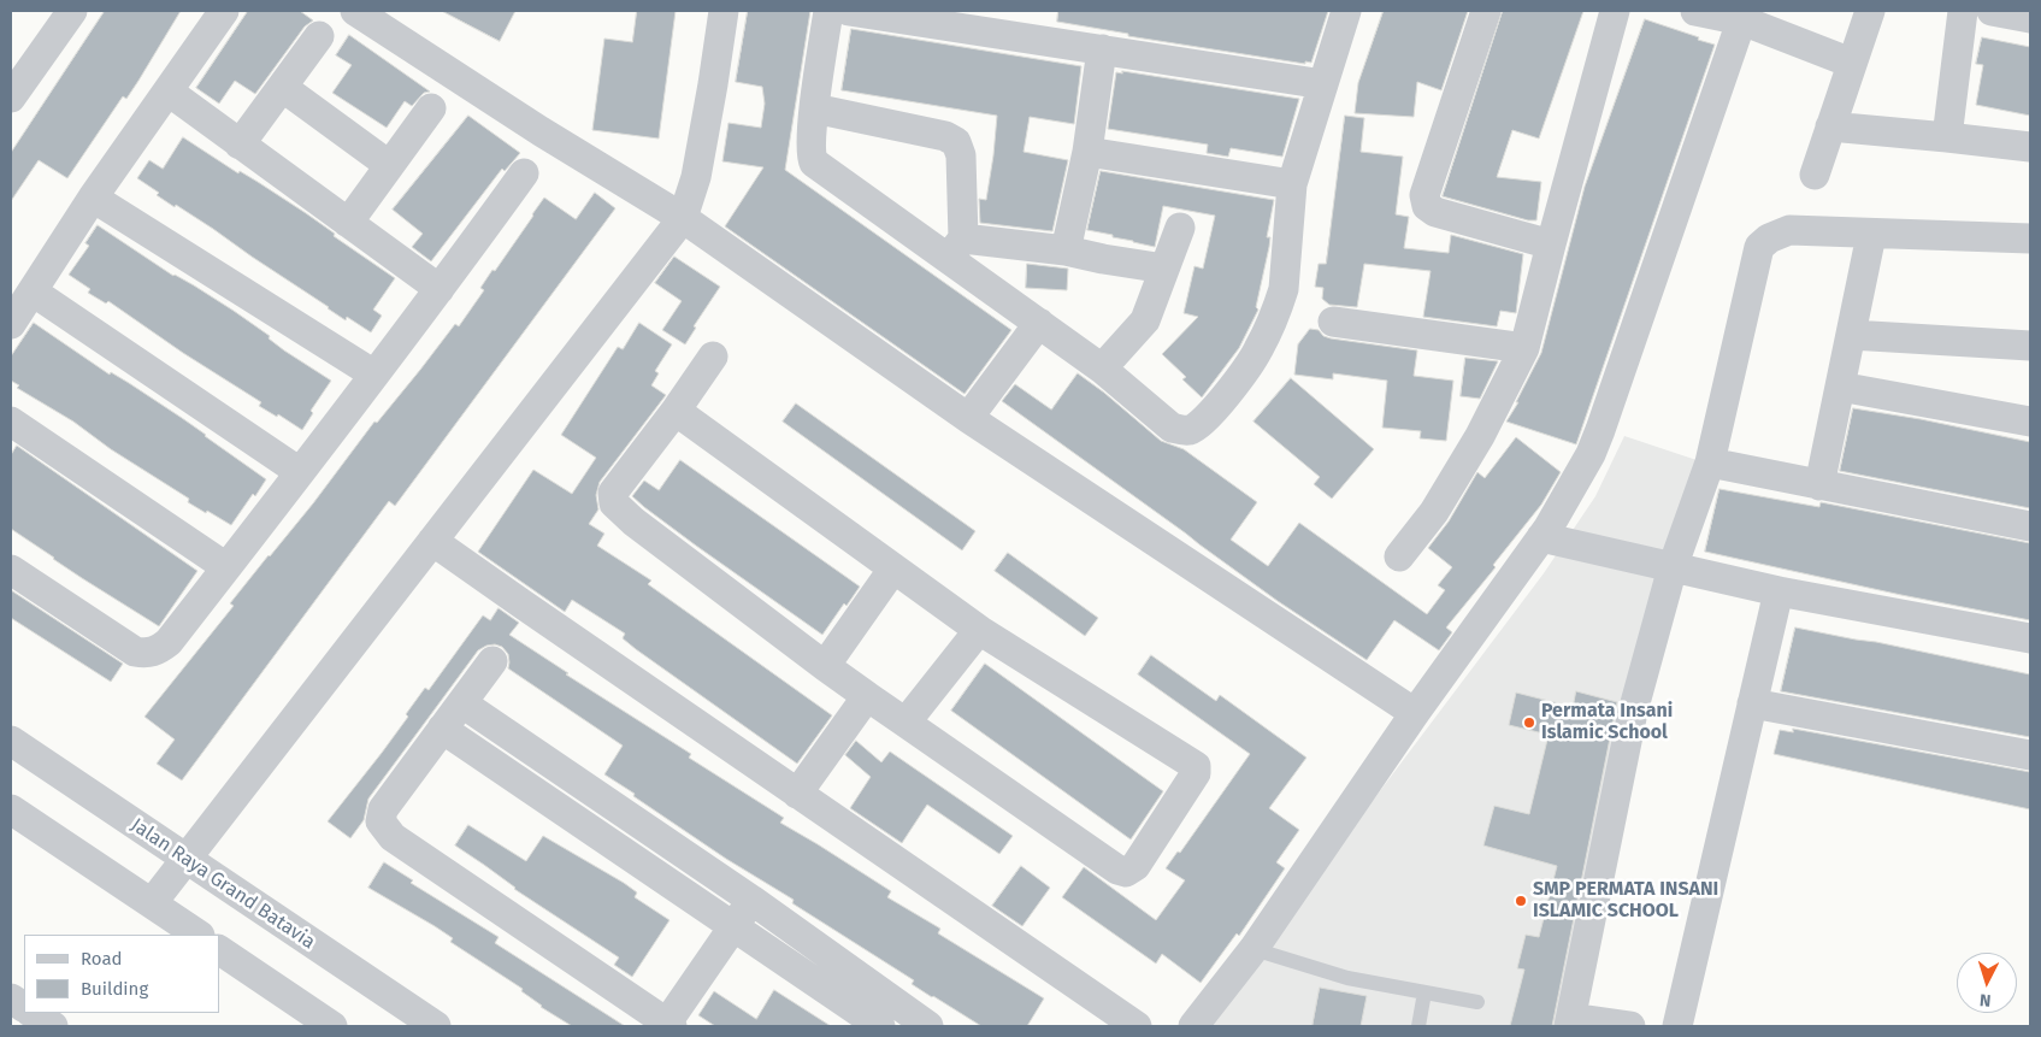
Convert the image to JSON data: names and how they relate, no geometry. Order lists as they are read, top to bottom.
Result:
{
  "streets": {
    "street": ["Jalan Raya Grand Batavia"]
  },
  "places": ["Permata Insani Islamic School", "SMP PERMATA INSANI ISLAMIC SCHOOL"],
  "legend": ["Road", "Building"],
  "north": "bottom"
}
